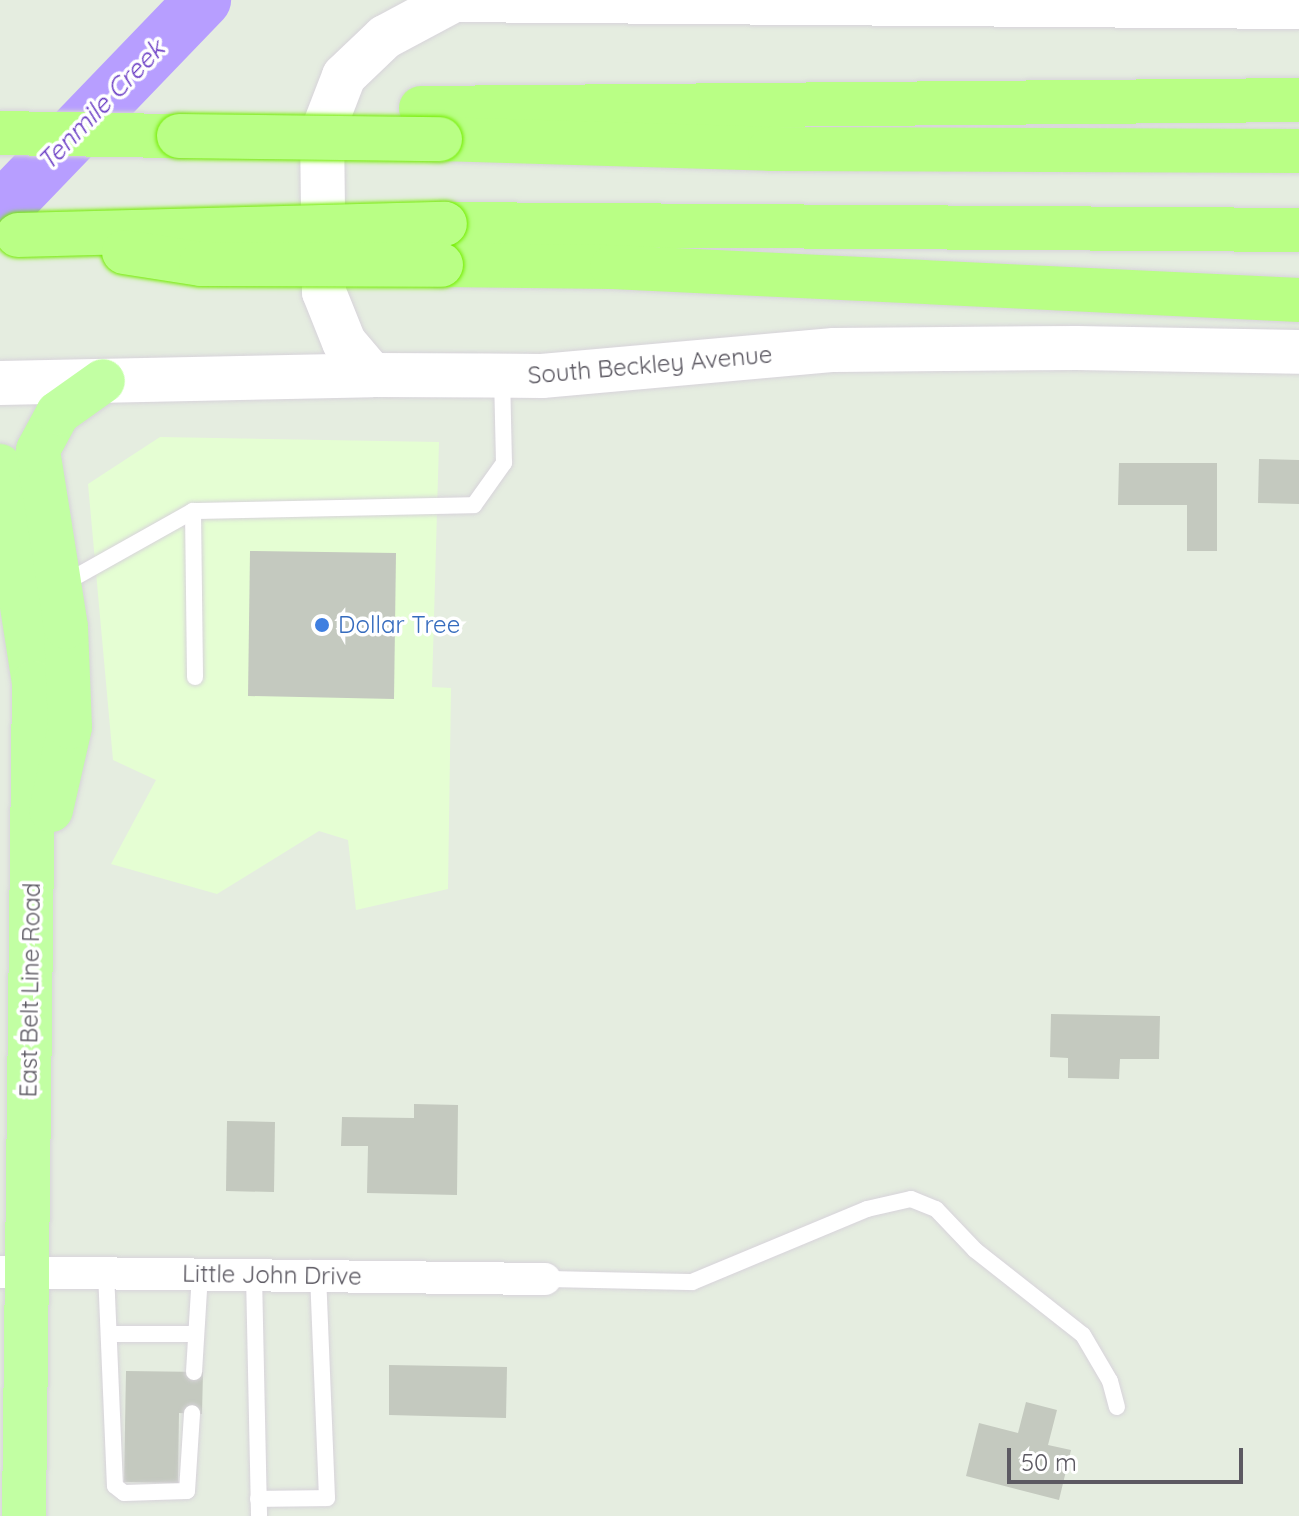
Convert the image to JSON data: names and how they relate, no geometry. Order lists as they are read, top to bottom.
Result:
{
  "streets": {
    "main road": ["South Beckley Avenue", "East Belt Line Road"],
    "street": ["Little John Drive"]
  },
  "crossings": [
    ["East Belt Line Road", "Little John Drive"]
  ],
  "water": ["Tenmile Creek"],
  "places": ["Dollar Tree"],
  "scale_bar": "50 m"
}
